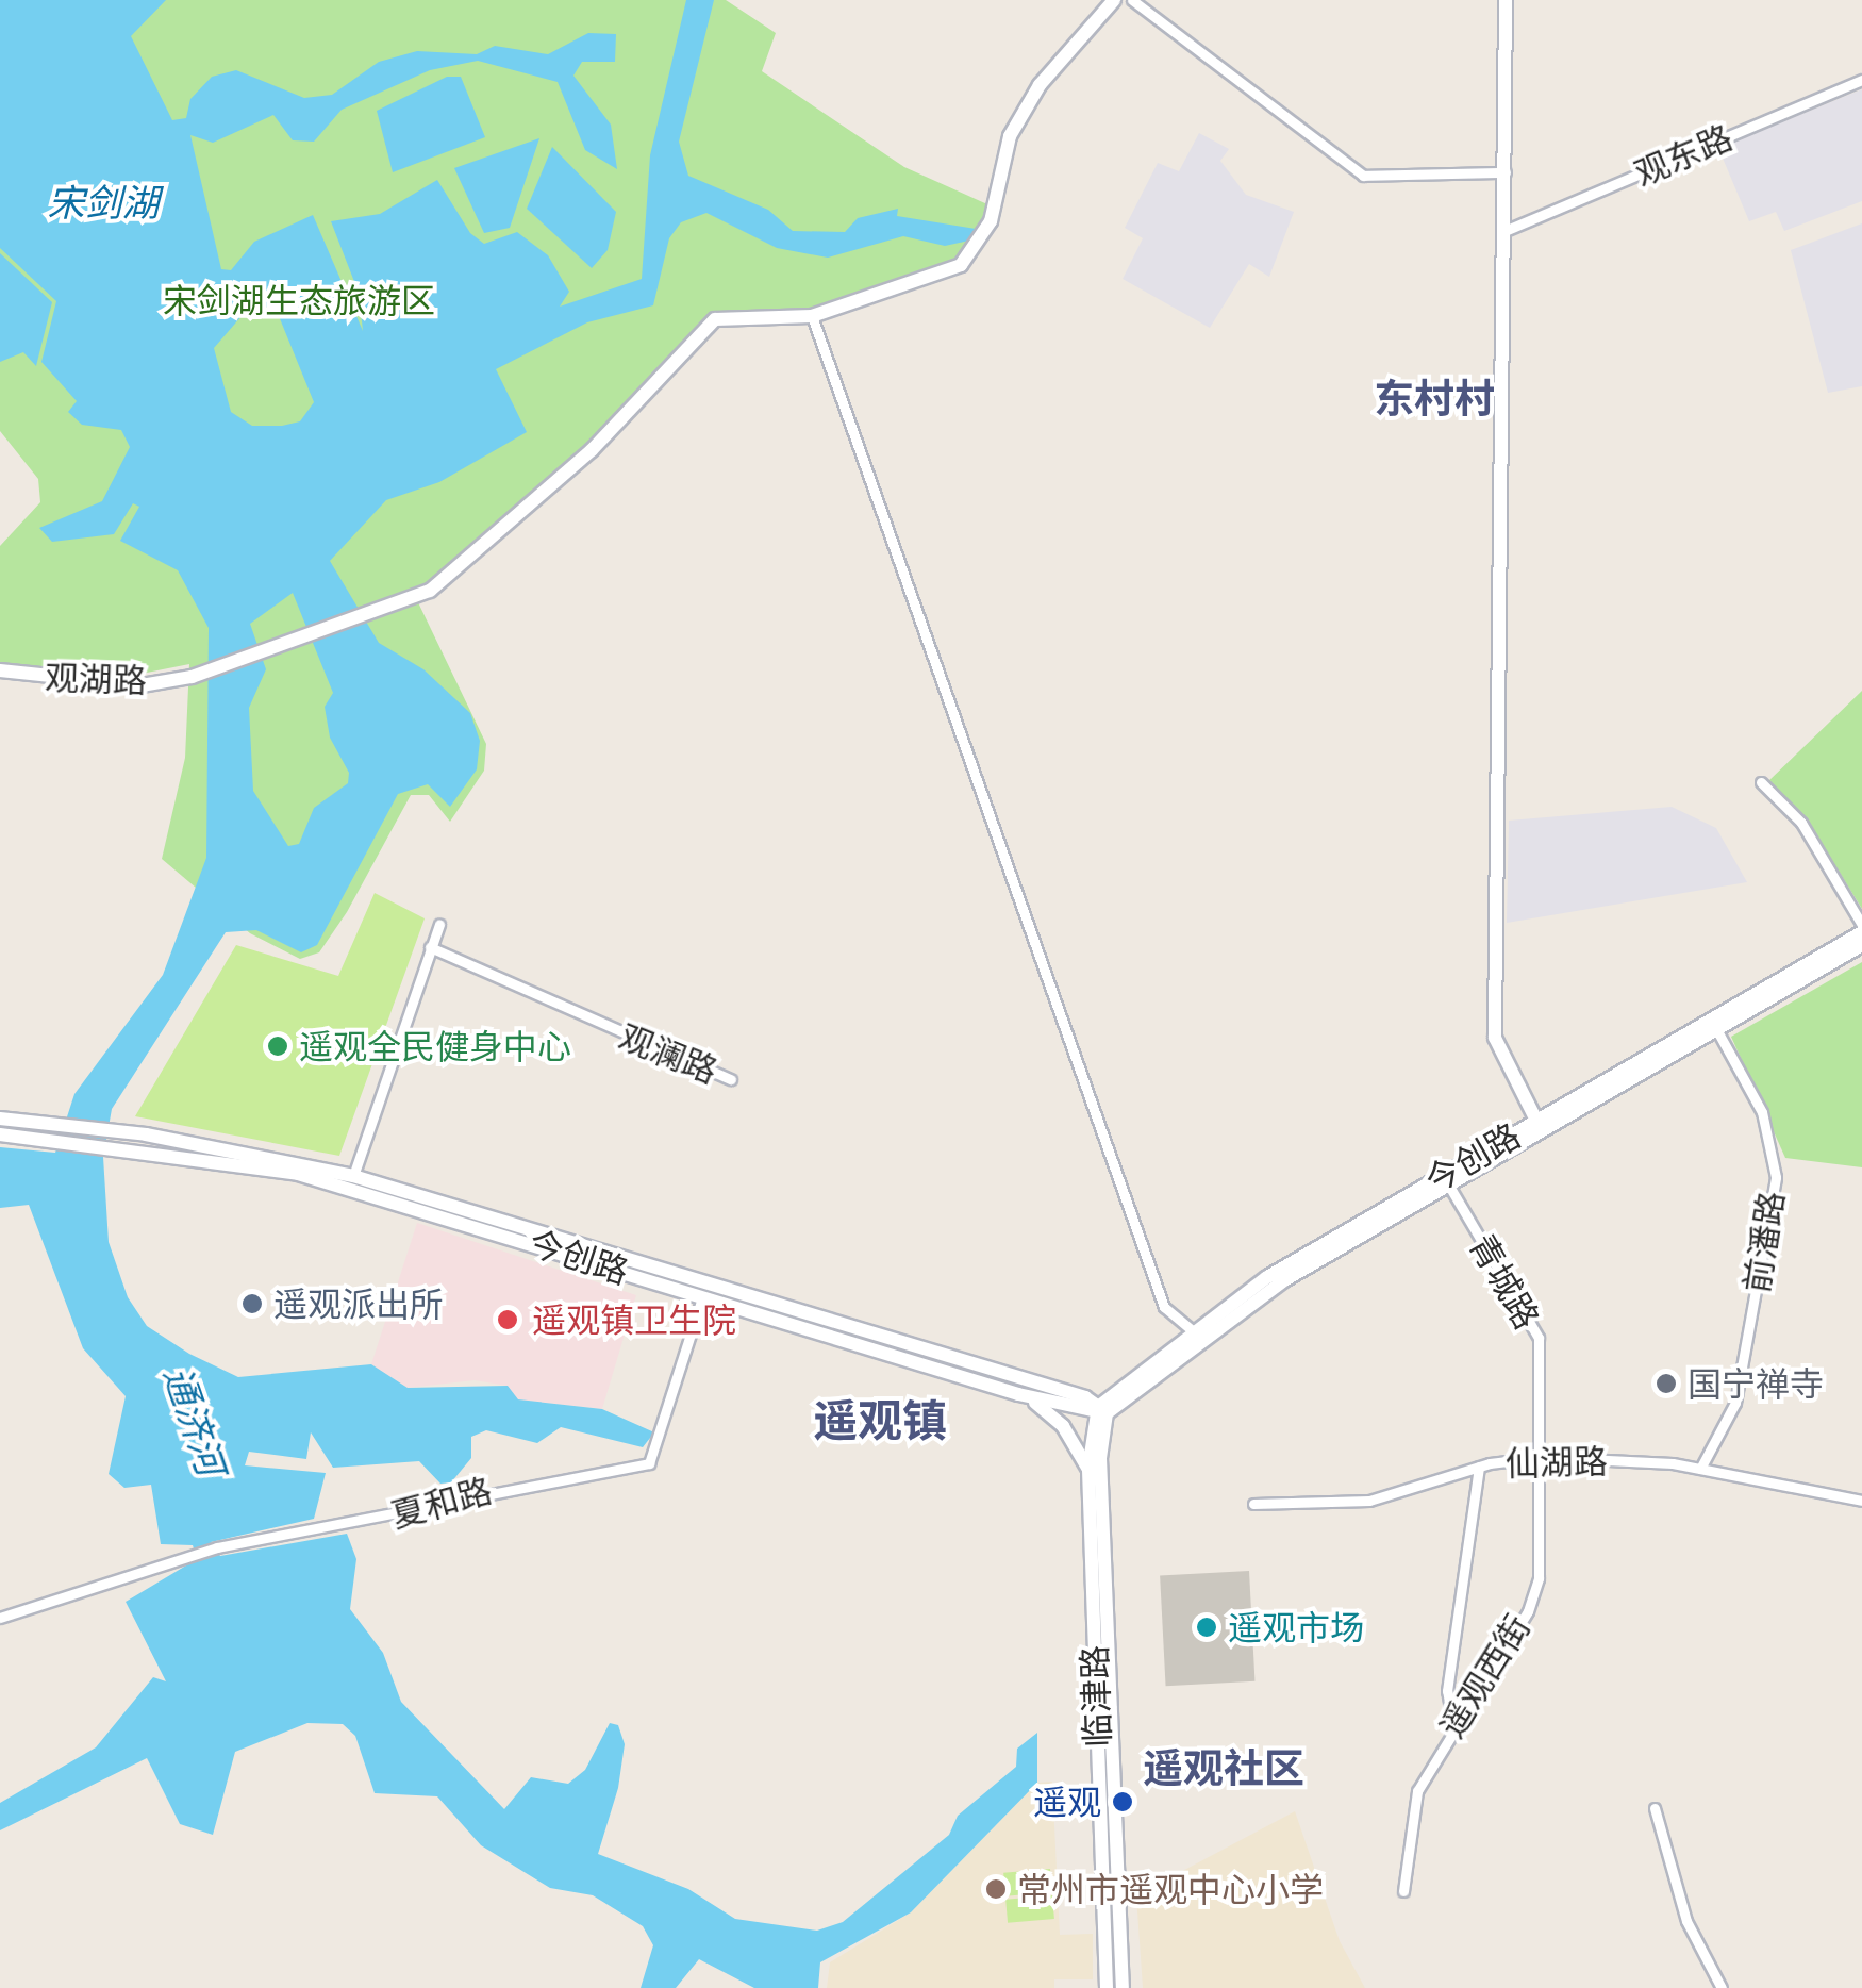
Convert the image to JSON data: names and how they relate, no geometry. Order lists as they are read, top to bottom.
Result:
{
  "streets": {
    "main road": ["观湖路", "今创路", "临津路"],
    "street": [
      "观东路",
      "观澜路",
      "前潘路",
      "青城路",
      "仙湖路",
      "夏和路",
      "遥观西街"
    ]
  },
  "crossings": [
    ["今创路", "前潘路"],
    ["今创路", "青城路"],
    ["今创路", "夏和路"],
    ["今创路", "临津路"],
    ["前潘路", "仙湖路"],
    ["青城路", "仙湖路"],
    ["青城路", "遥观西街"],
    ["仙湖路", "遥观西街"]
  ],
  "districts": ["东村村", "遥观镇", "遥观社区"],
  "water": ["宋剑湖", "通济河"],
  "parks": ["宋剑湖生态旅游区"],
  "places": [
    "遥观全民健身中心",
    "遥观派出所",
    "遥观镇卫生院",
    "国宁禅寺",
    "遥观市场",
    "遥观",
    "常州市遥观中心小学"
  ]
}
